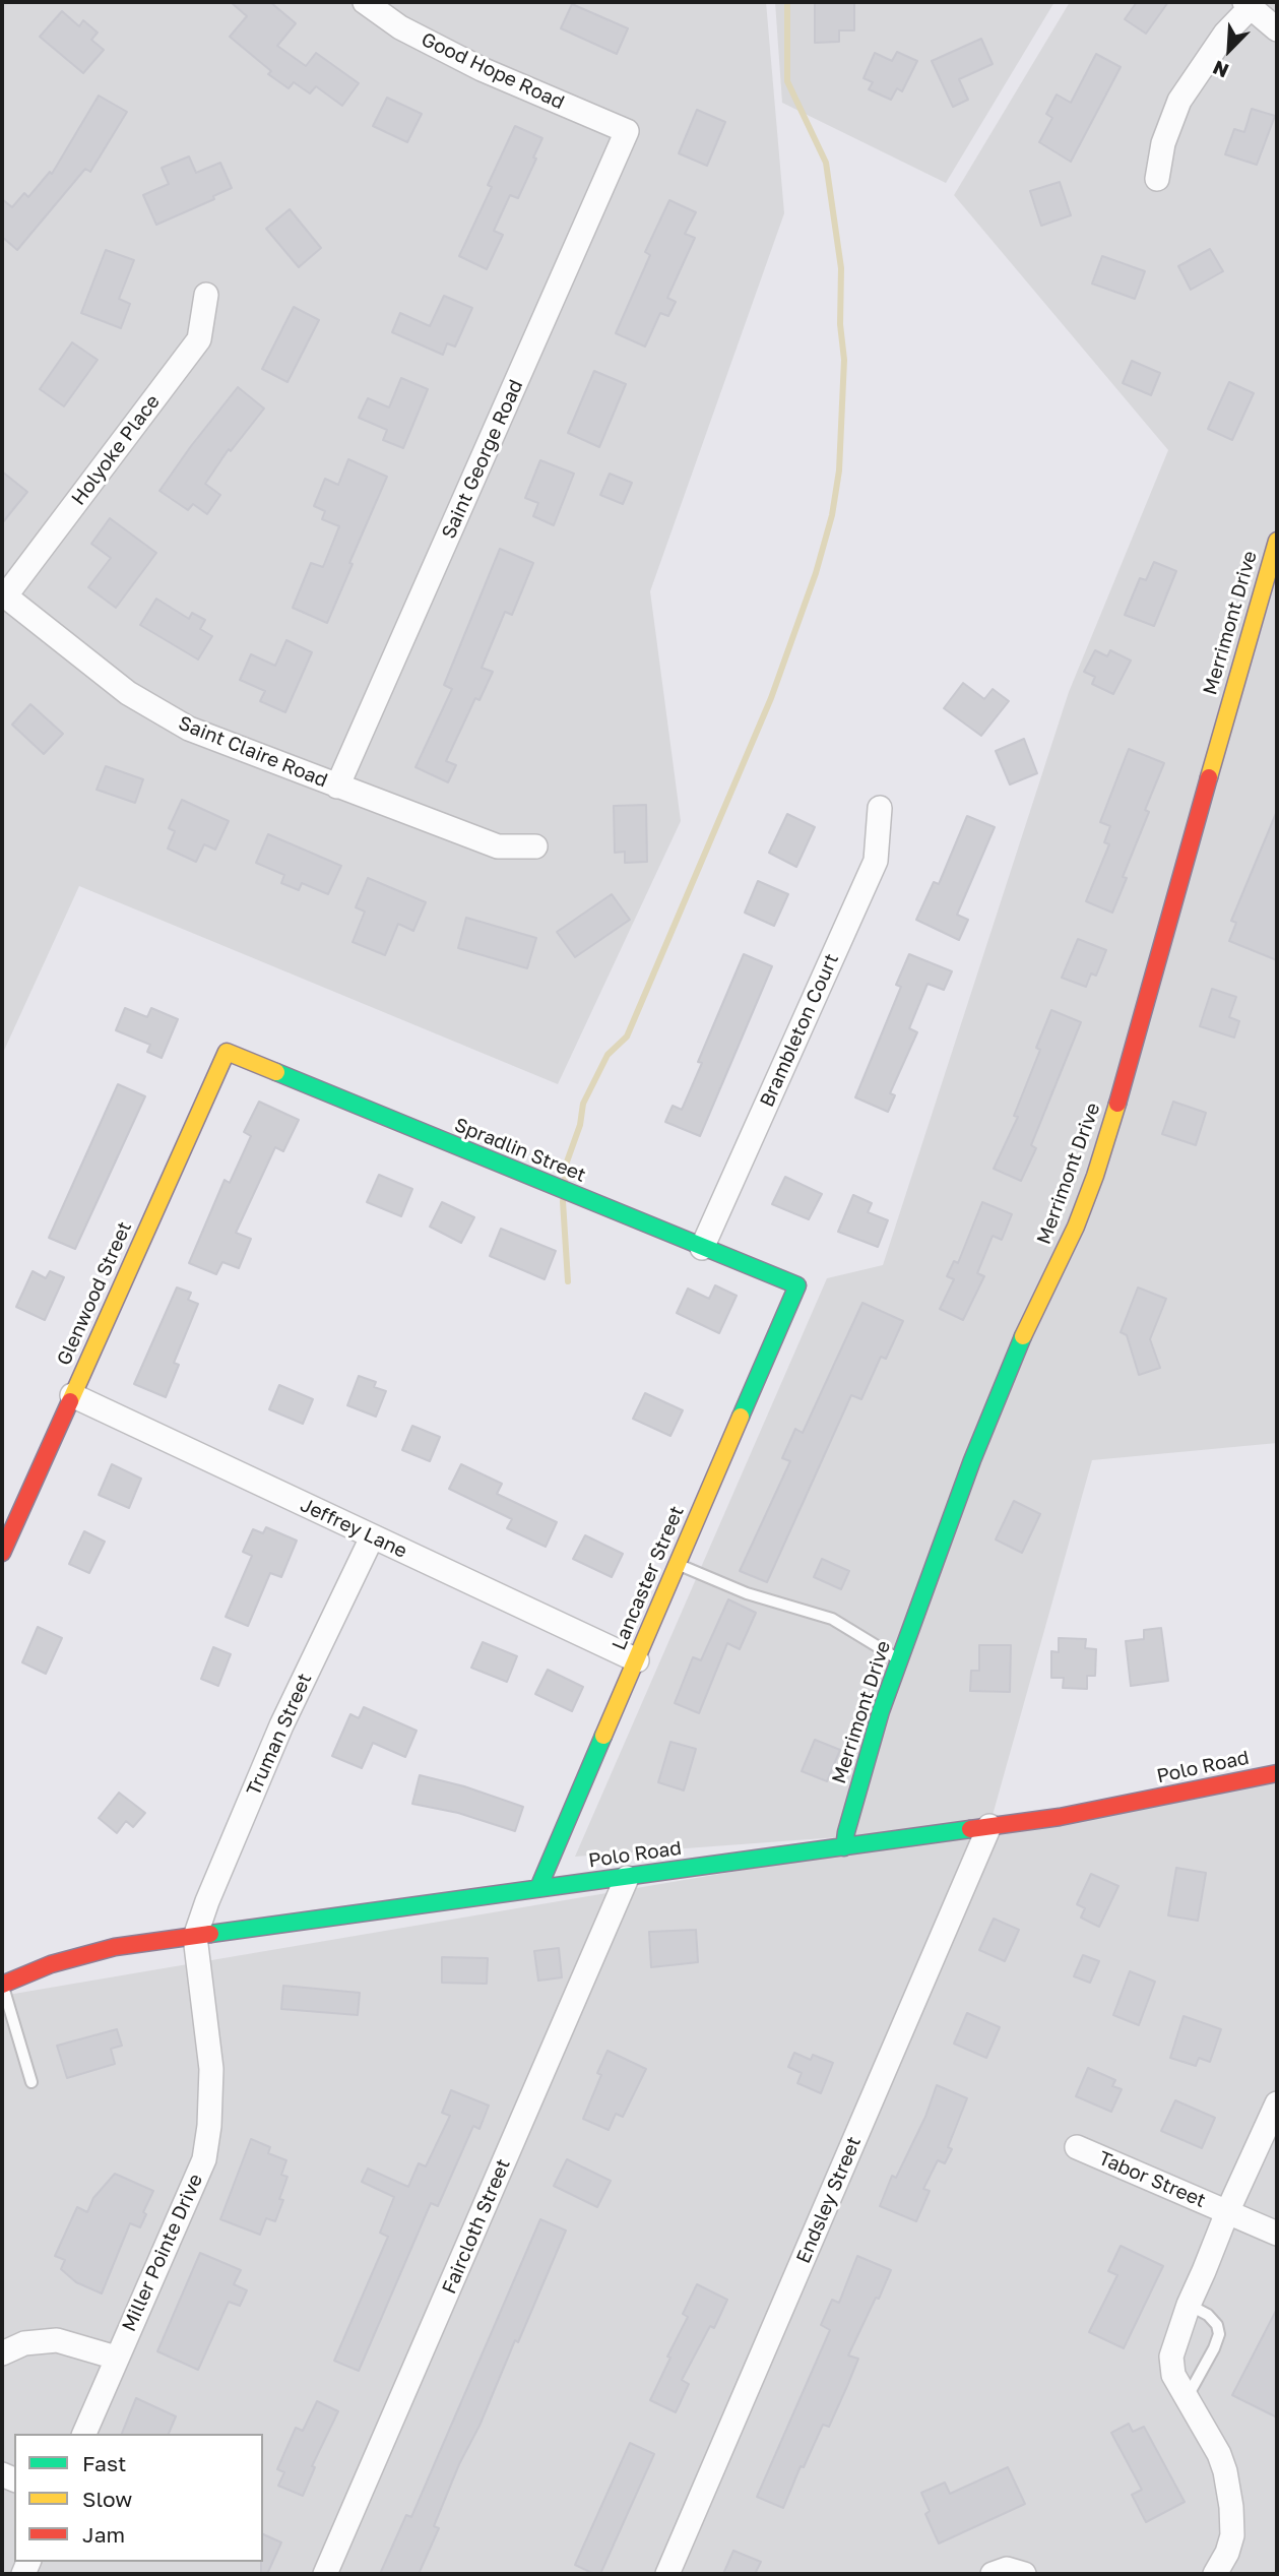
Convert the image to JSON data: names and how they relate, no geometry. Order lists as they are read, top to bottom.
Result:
{
  "streets": {
    "street": [
      "Good Hope Road",
      "Holyoke Place",
      "Saint George Road",
      "Merrimont Drive",
      "Saint Claire Road",
      "Brambleton Court",
      "Spradlin Street",
      "Glenwood Street",
      "Jeffrey Lane",
      "Lancaster Street",
      "Truman Street",
      "Polo Road",
      "Tabor Street",
      "Endsley Street",
      "Faircloth Street",
      "Miller Pointe Drive"
    ]
  },
  "crossings": [
    ["Good Hope Road", "Saint George Road"],
    ["Holyoke Place", "Saint Claire Road"],
    ["Saint George Road", "Saint Claire Road"],
    ["Merrimont Drive", "Polo Road"],
    ["Brambleton Court", "Spradlin Street"],
    ["Spradlin Street", "Glenwood Street"],
    ["Spradlin Street", "Lancaster Street"],
    ["Glenwood Street", "Jeffrey Lane"],
    ["Jeffrey Lane", "Lancaster Street"],
    ["Jeffrey Lane", "Truman Street"],
    ["Lancaster Street", "Polo Road"],
    ["Truman Street", "Polo Road"],
    ["Truman Street", "Miller Pointe Drive"],
    ["Polo Road", "Endsley Street"],
    ["Polo Road", "Faircloth Street"],
    ["Polo Road", "Miller Pointe Drive"]
  ],
  "legend": ["Fast", "Slow", "Jam"],
  "north": "bottom left"
}
